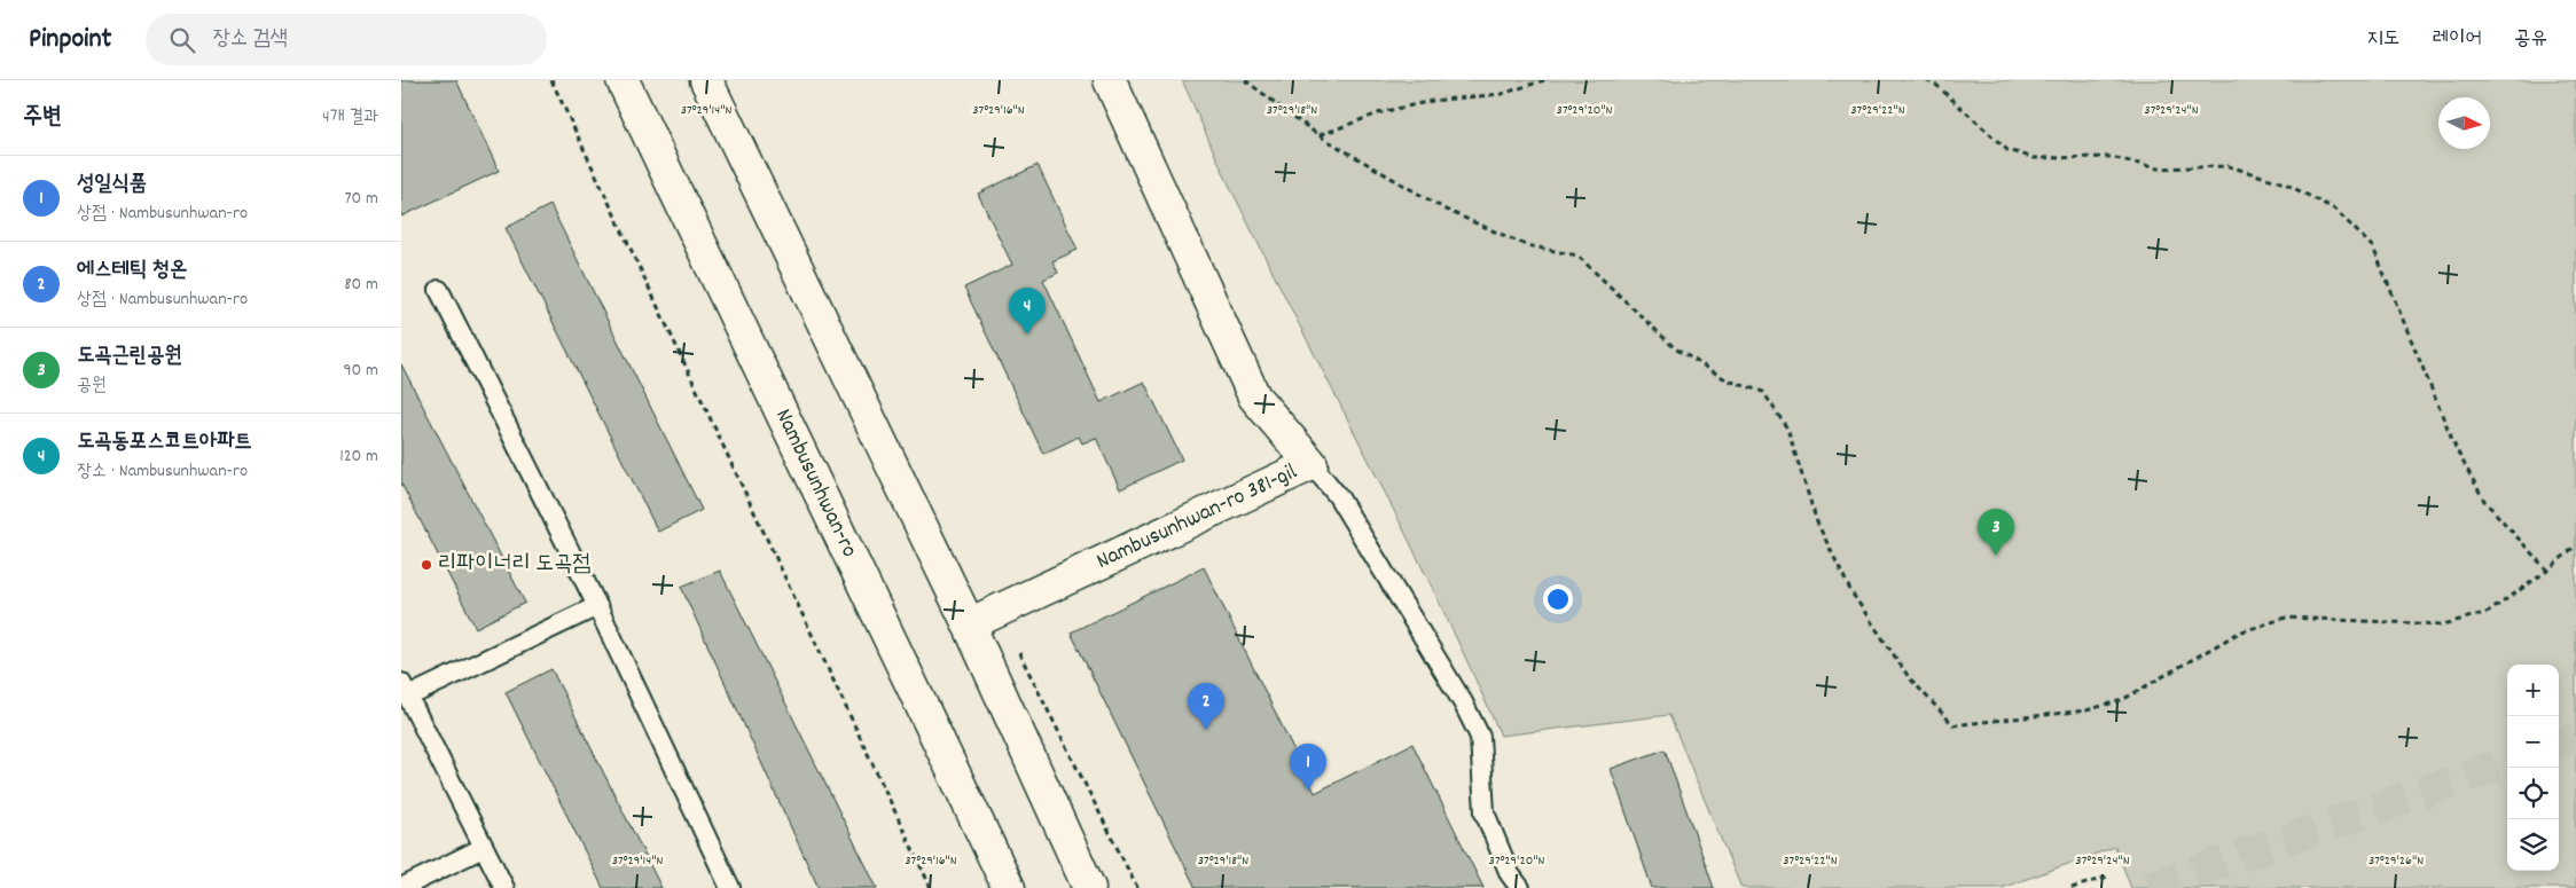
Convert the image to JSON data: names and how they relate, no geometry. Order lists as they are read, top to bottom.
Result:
{
  "streets": {
    "main road": ["Nambusunhwan-ro", "Nambusunhwan-ro 381-gil"]
  },
  "places": ["리파이너리 도곡점"],
  "north": "right",
  "page": {
    "header": "Pinpoint",
    "search": "장소 검색",
    "nav": ["지도", "레이어", "공유"],
    "heading": ["주변", "4개 결과"],
    "list": [
      {
        "mark": "1",
        "name": "성일식품",
        "note": "상점 · Nambusunhwan-ro",
        "value": "70 m"
      },
      {
        "mark": "2",
        "name": "에스테틱 청온",
        "note": "상점 · Nambusunhwan-ro",
        "value": "80 m"
      },
      {
        "mark": "3",
        "name": "도곡근린공원",
        "note": "공원",
        "value": "90 m"
      },
      {
        "mark": "4",
        "name": "도곡동포스코트아파트",
        "note": "장소 · Nambusunhwan-ro",
        "value": "120 m"
      }
    ],
    "pins": [
      "4",
      "3",
      "2",
      "1"
    ],
    "map_buttons": ["+", "−"]
  },
  "coordinates": [
    "37°29'14\"N",
    "37°29'16\"N",
    "37°29'18\"N",
    "37°29'20\"N",
    "37°29'22\"N",
    "37°29'24\"N",
    "37°29'26\"N"
  ]
}
